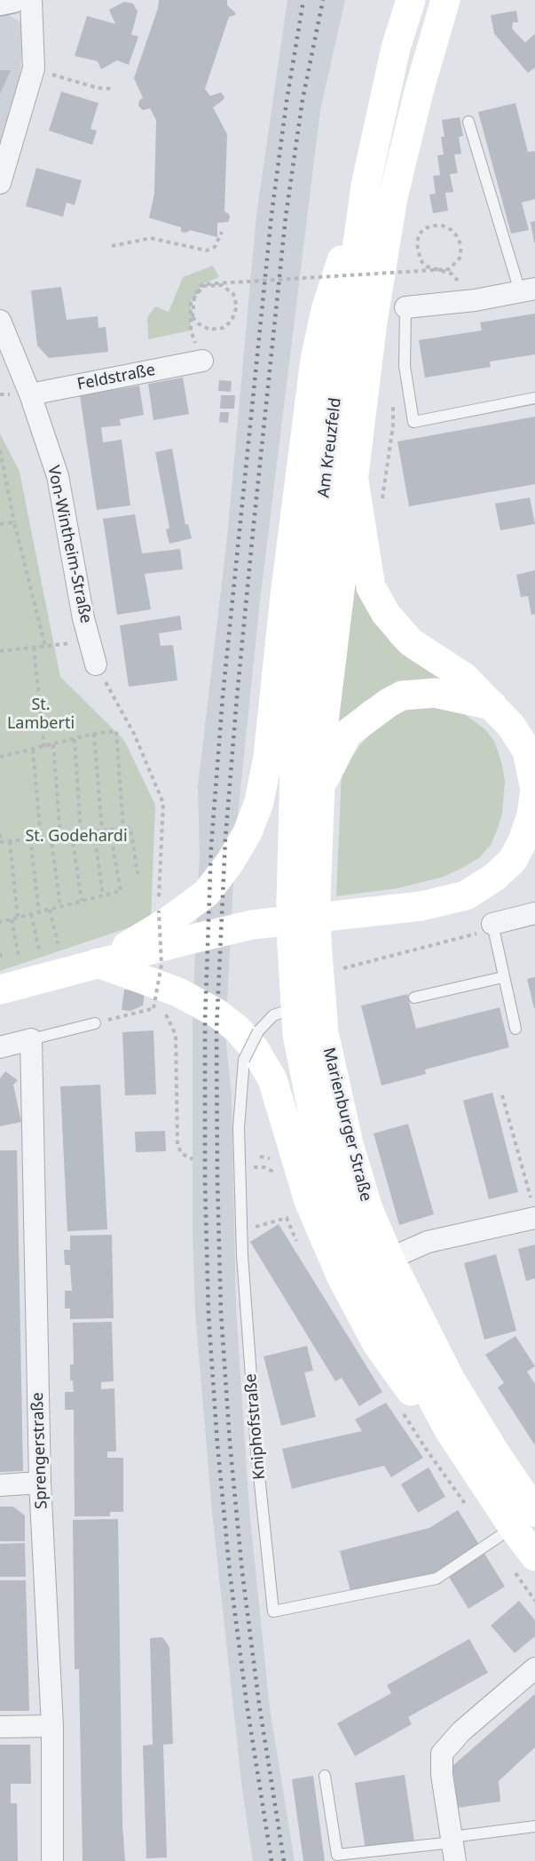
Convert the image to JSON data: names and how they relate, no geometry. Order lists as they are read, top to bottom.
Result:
{
  "streets": {
    "main road": ["Am Kreuzfeld", "Marienburger Straße"],
    "street": ["Feldstraße", "Von-Wintheim-Straße", "Sprengerstraße"],
    "lane": ["Kniphofstraße"]
  },
  "crossings": [
    ["Feldstraße", "Von-Wintheim-Straße"],
    ["Am Kreuzfeld", "Marienburger Straße"],
    ["Marienburger Straße", "Kniphofstraße"]
  ],
  "parks": ["St. Lamberti", "St. Godehardi"]
}
